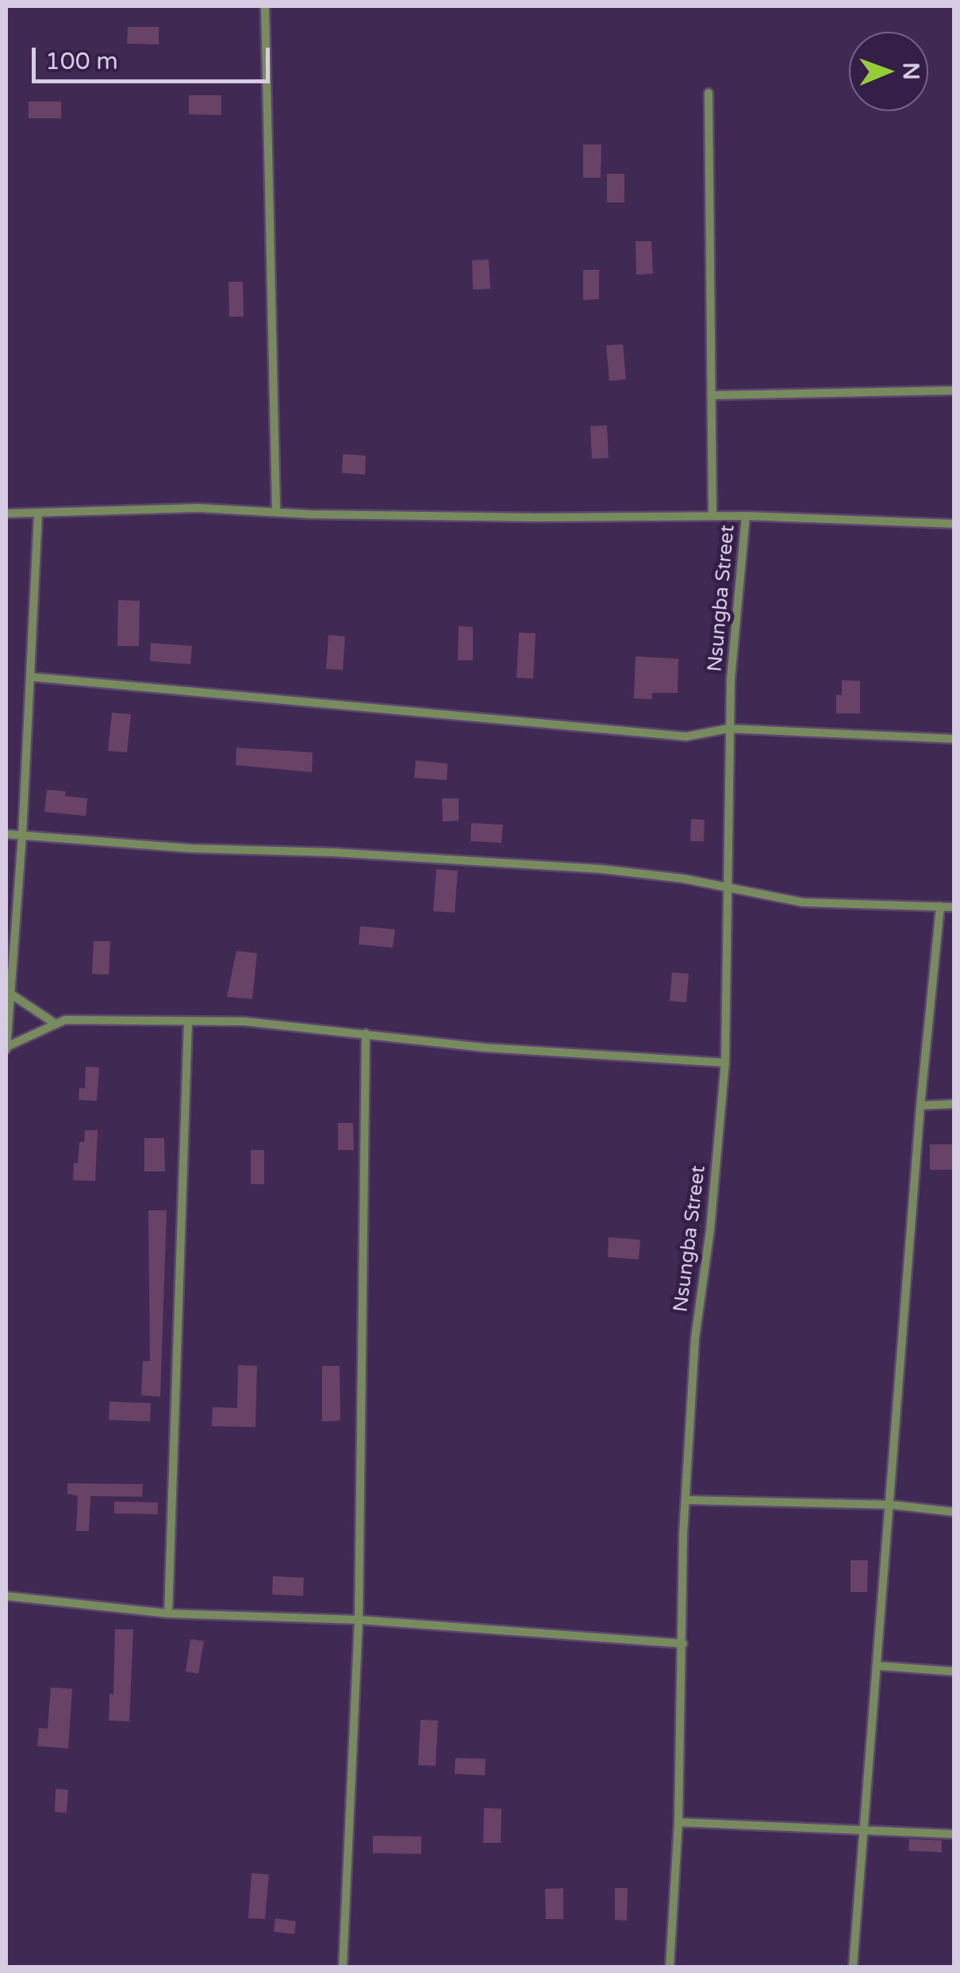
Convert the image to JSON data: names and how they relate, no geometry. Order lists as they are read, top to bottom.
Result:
{
  "streets": {
    "street": ["Nsungba Street"]
  },
  "scale_bar": "100 m",
  "north": "right"
}
